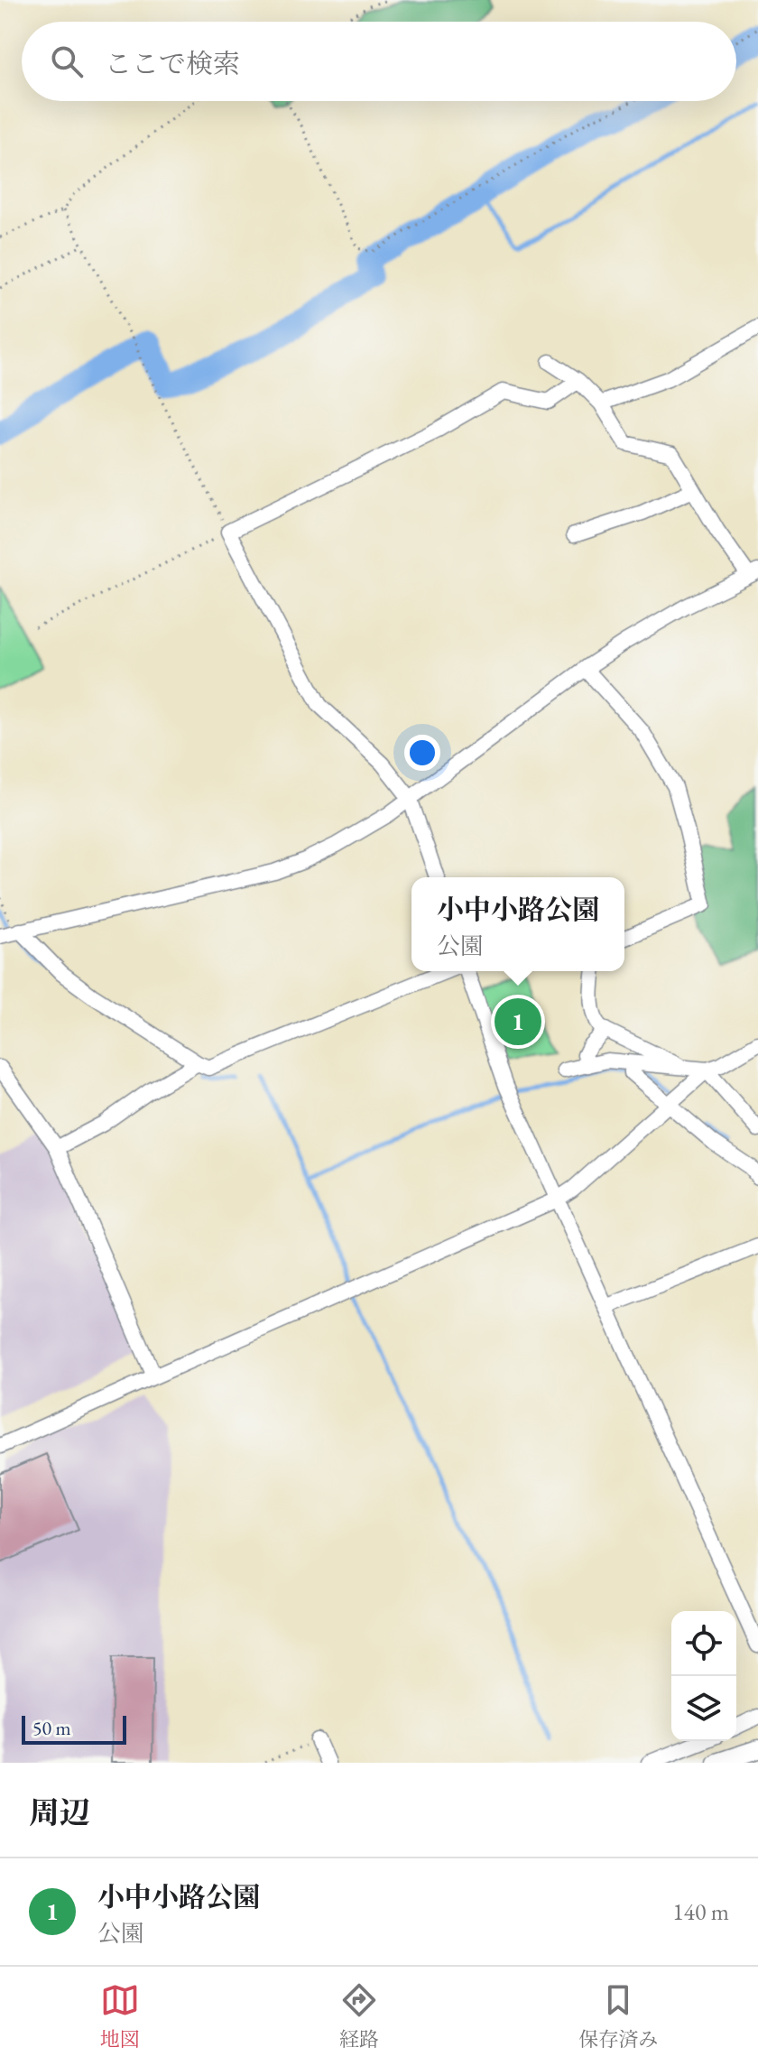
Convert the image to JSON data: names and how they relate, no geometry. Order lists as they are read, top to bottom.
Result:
{
  "scale_bar": "50 m",
  "page": {
    "search": "ここで検索",
    "popup": ["小中小路公園", "公園"],
    "pins": "1",
    "scale": "50 m",
    "heading": "周辺",
    "list": [
      {
        "mark": "1",
        "name": "小中小路公園",
        "note": "公園",
        "value": "140 m"
      }
    ],
    "nav": ["地図", "経路", "保存済み"]
  }
}
